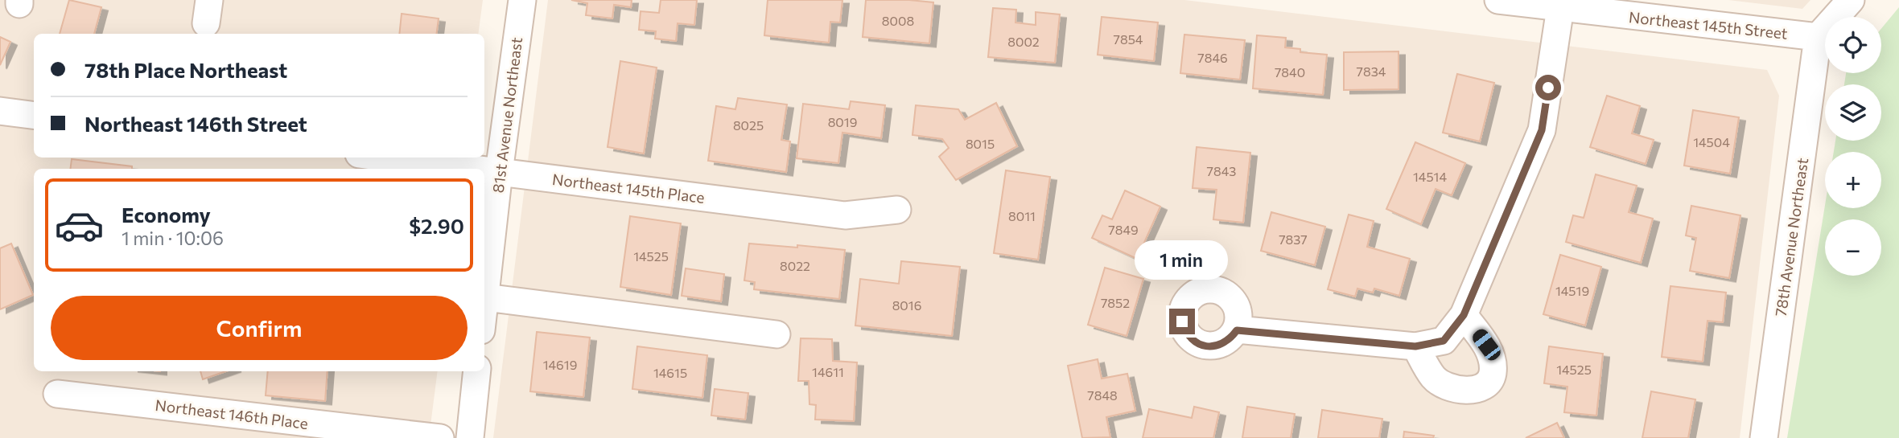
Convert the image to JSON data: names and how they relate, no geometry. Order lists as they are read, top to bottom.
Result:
{
  "streets": {
    "street": [
      "Northeast 145th Street",
      "81st Avenue Northeast",
      "Northeast 145th Place",
      "78th Avenue Northeast",
      "Northeast 146th Place"
    ]
  },
  "crossings": [
    ["Northeast 145th Street", "78th Avenue Northeast"],
    ["81st Avenue Northeast", "Northeast 145th Place"]
  ],
  "house_numbers": [
    "8008",
    "7854",
    "8002",
    "7846",
    "7834",
    "7840",
    "8019",
    "8025",
    "14504",
    "8015",
    "7843",
    "14514",
    "8011",
    "7849",
    "7837",
    "14525",
    "8022",
    "14519",
    "7852",
    "8016",
    "14619",
    "14525",
    "14611",
    "14615",
    "7848"
  ],
  "page": {
    "map_buttons": ["+", "−"],
    "banner": ["78th Place Northeast", "Northeast 146th Street"],
    "list": [
      {
        "name": "Economy",
        "note": "1 min · 10:06",
        "value": "$2.90"
      }
    ],
    "bubble": "1 min",
    "buttons": "Confirm"
  }
}
